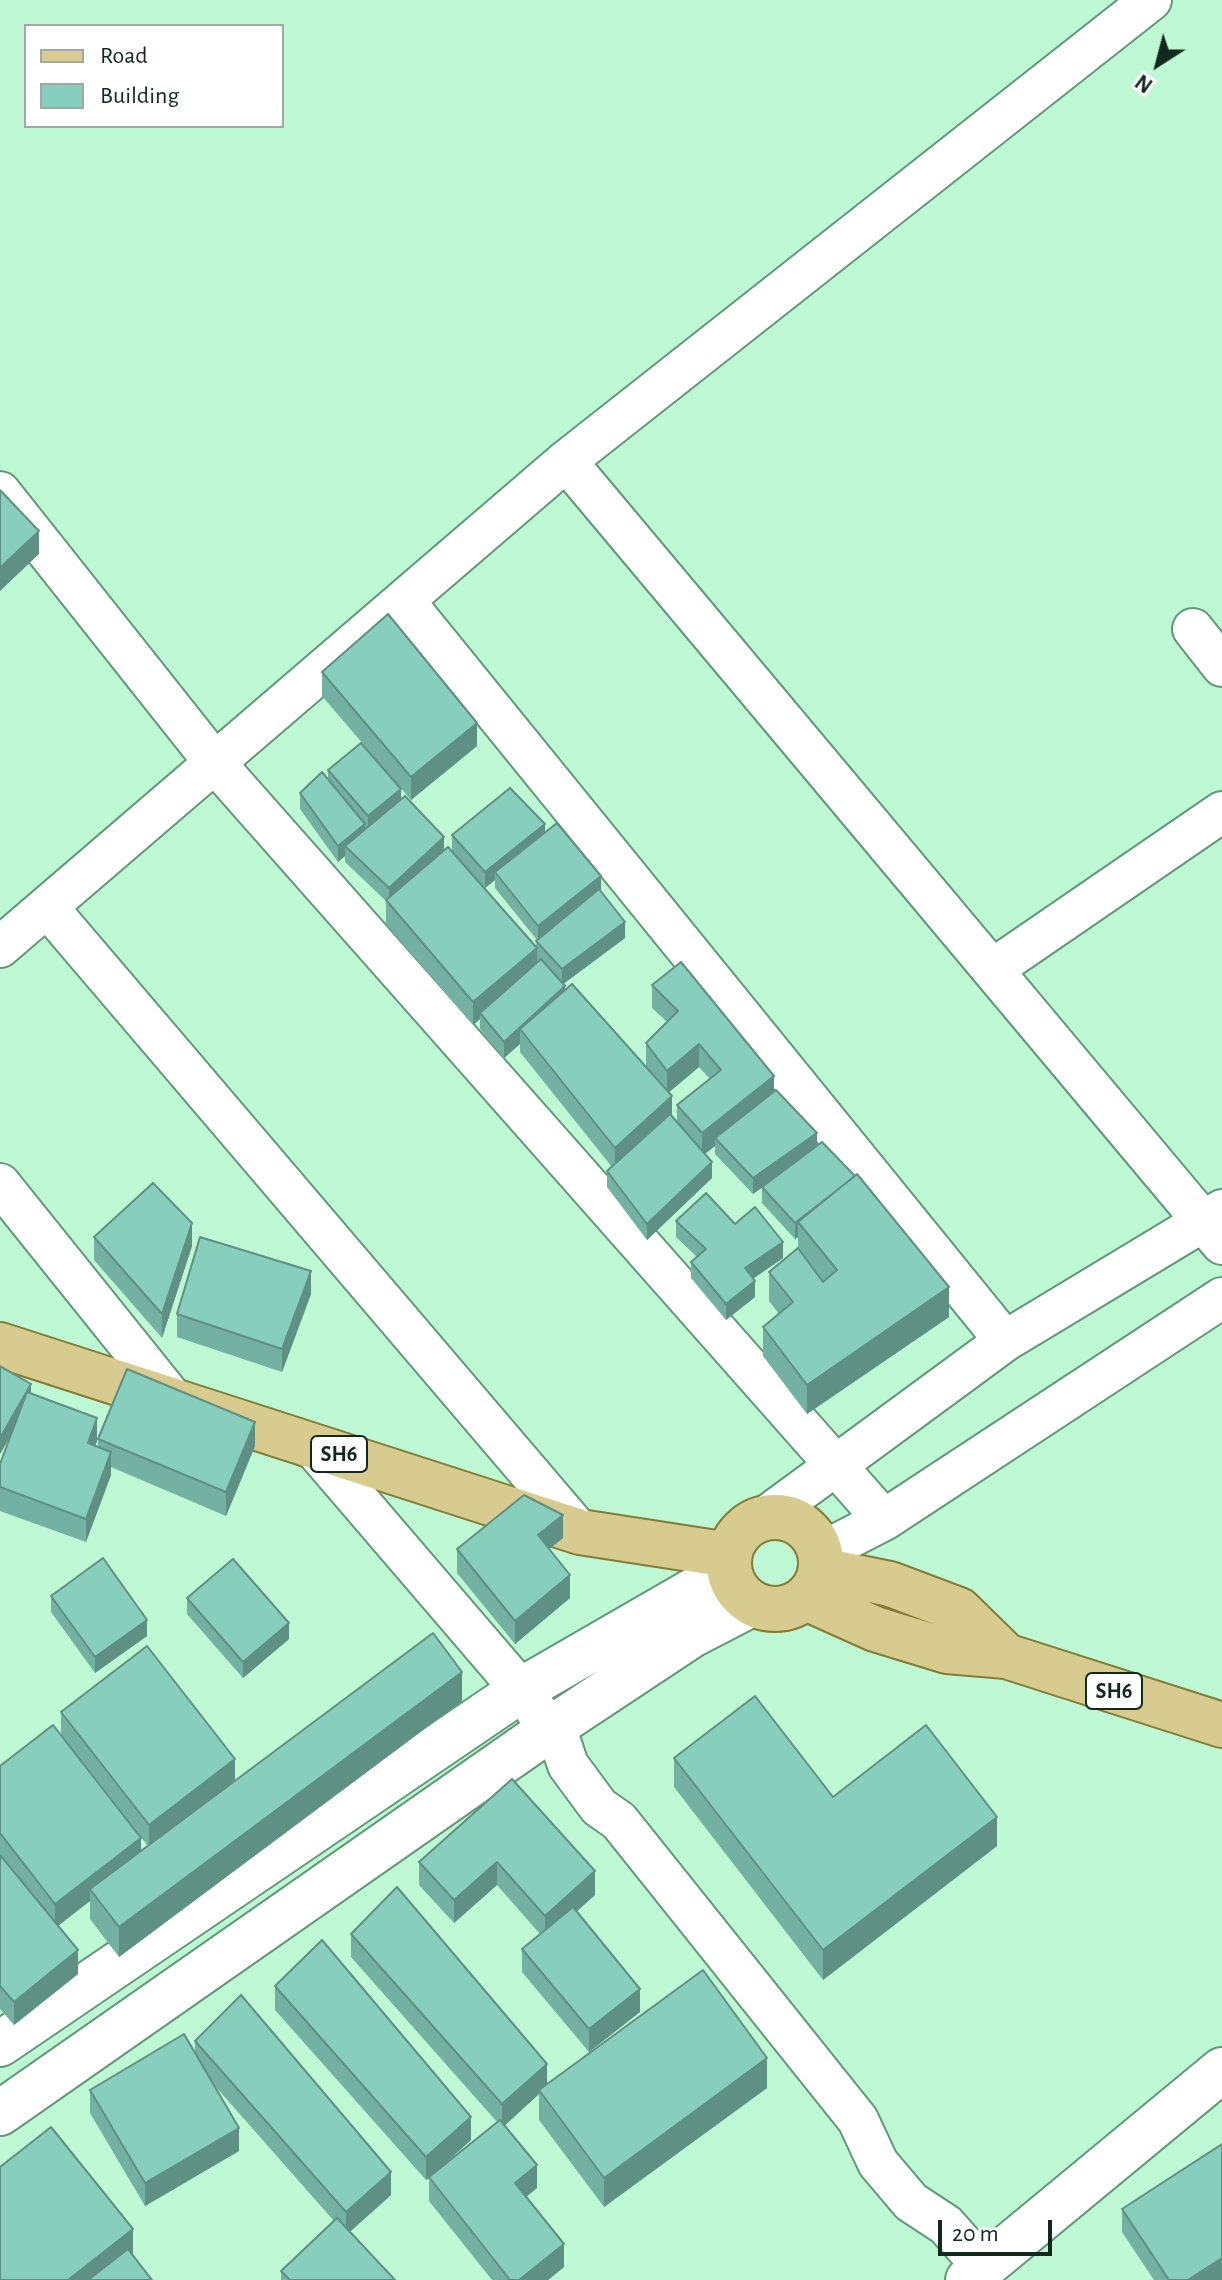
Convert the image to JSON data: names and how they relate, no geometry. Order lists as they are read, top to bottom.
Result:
{
  "streets": {
    "main road": ["SH6"]
  },
  "legend": ["Road", "Building"],
  "scale_bar": "20 m",
  "north": "bottom left"
}
